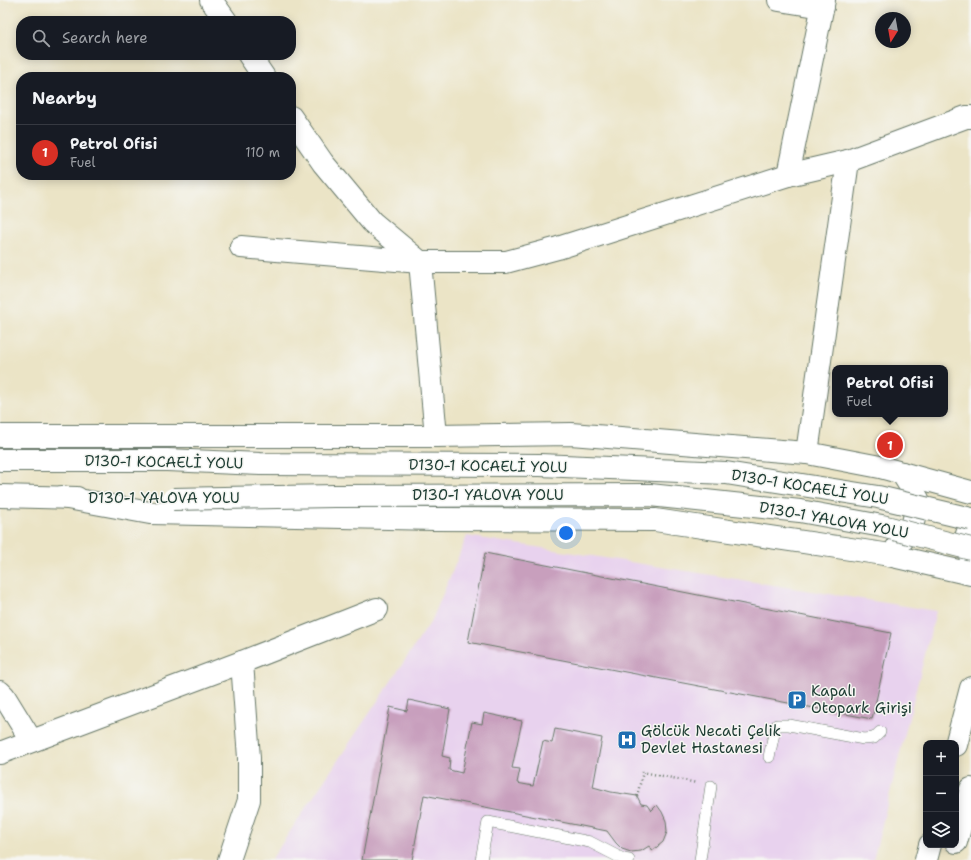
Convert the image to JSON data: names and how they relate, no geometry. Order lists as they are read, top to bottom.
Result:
{
  "streets": {
    "main road": ["D130-1 KOCAELİ YOLU", "D130-1 YALOVA YOLU"]
  },
  "places": {
    "parking": ["Kapalı Otopark Girişi"],
    "hospital": ["Gölcük Necati Çelik Devlet Hastanesi"]
  },
  "north": "bottom",
  "page": {
    "search": "Search here",
    "heading": "Nearby",
    "list": [
      {
        "mark": "1",
        "name": "Petrol Ofisi",
        "note": "Fuel",
        "value": "110 m"
      }
    ],
    "popup": ["Petrol Ofisi", "Fuel"],
    "pins": "1",
    "map_buttons": ["+", "−"]
  }
}
